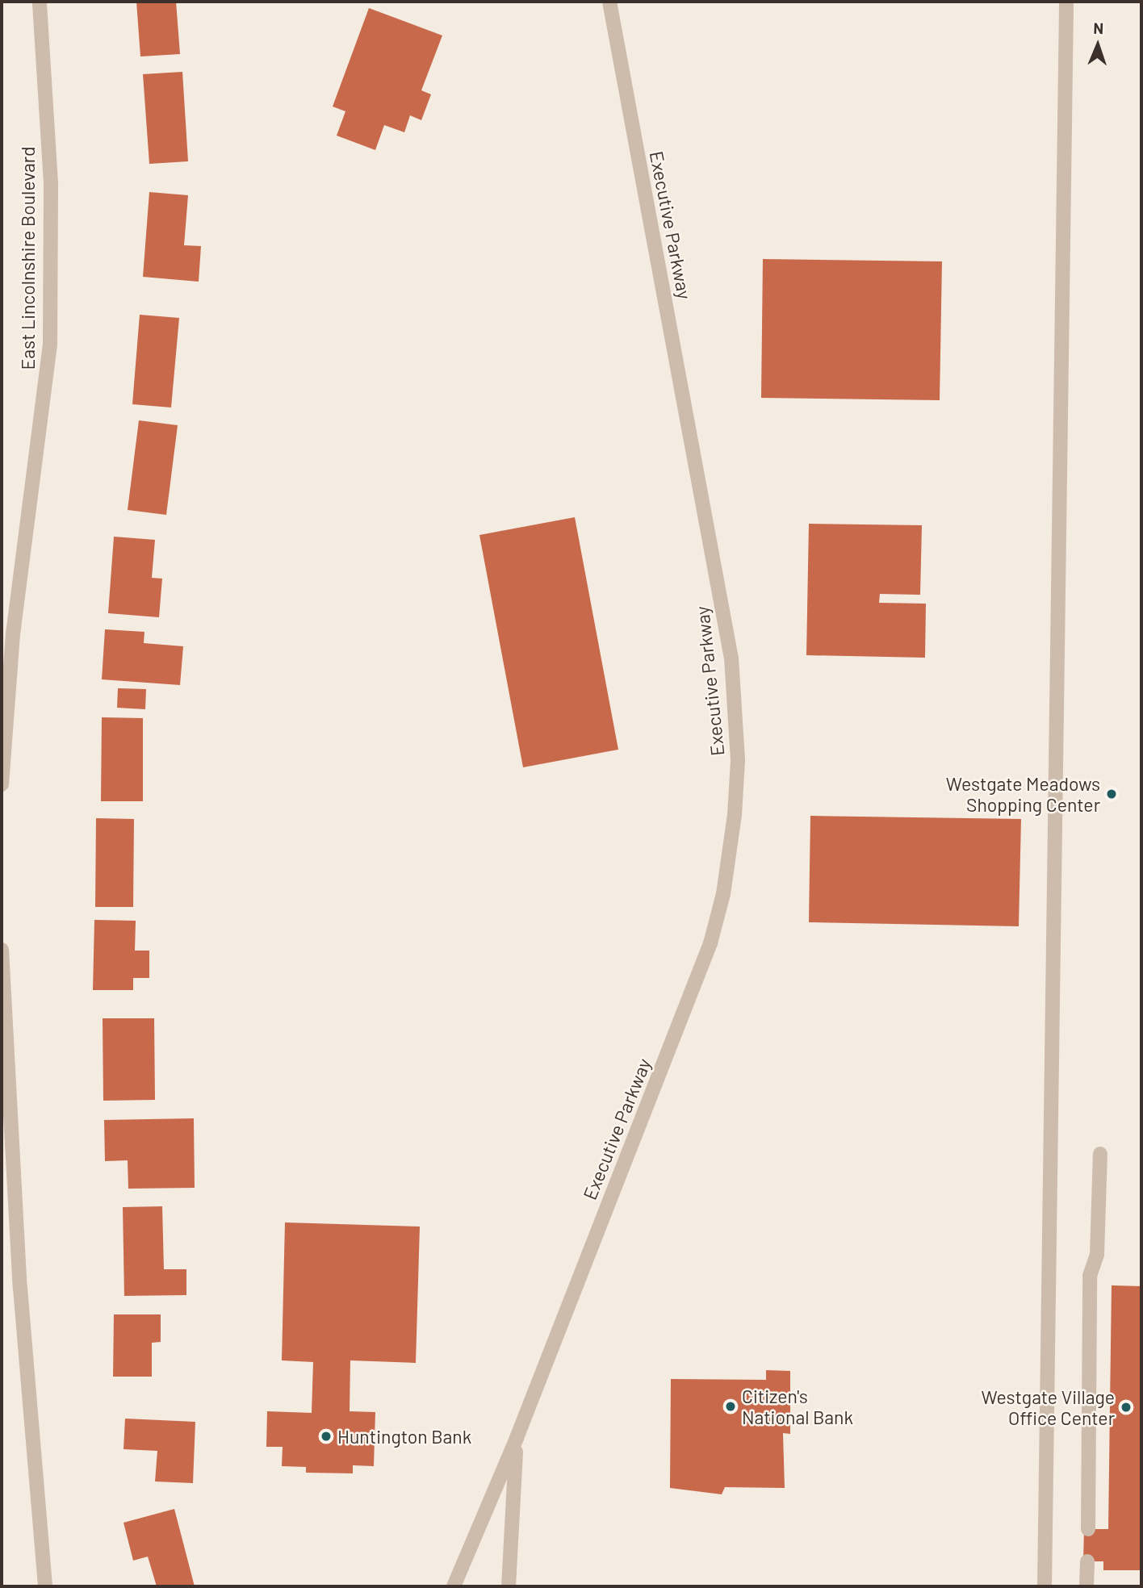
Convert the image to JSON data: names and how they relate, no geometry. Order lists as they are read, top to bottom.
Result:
{
  "streets": {
    "street": ["Executive Parkway", "East Lincolnshire Boulevard"]
  },
  "places": [
    "Westgate Meadows Shopping Center",
    "Citizen's National Bank",
    "Westgate Village Office Center",
    "Huntington Bank"
  ],
  "north": "top"
}
